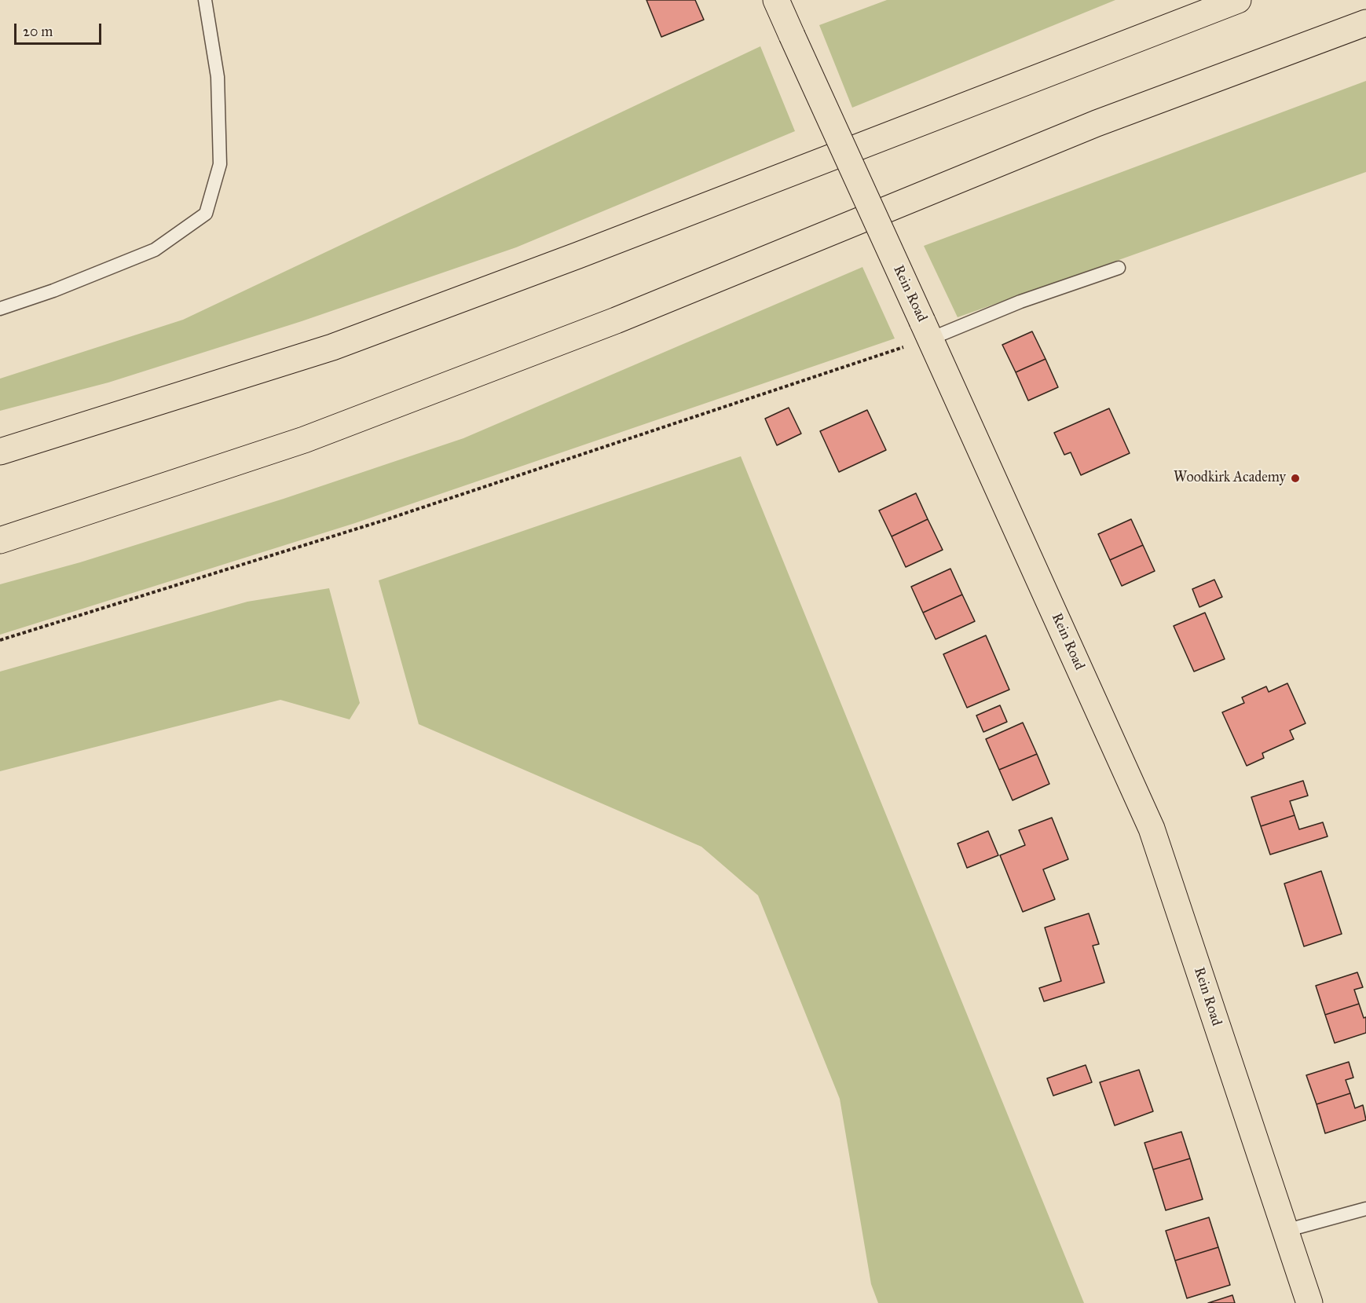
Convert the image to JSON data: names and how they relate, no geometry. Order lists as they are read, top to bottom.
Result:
{
  "streets": {
    "main road": ["Rein Road"]
  },
  "places": ["Woodkirk Academy"],
  "scale_bar": "20 m"
}
